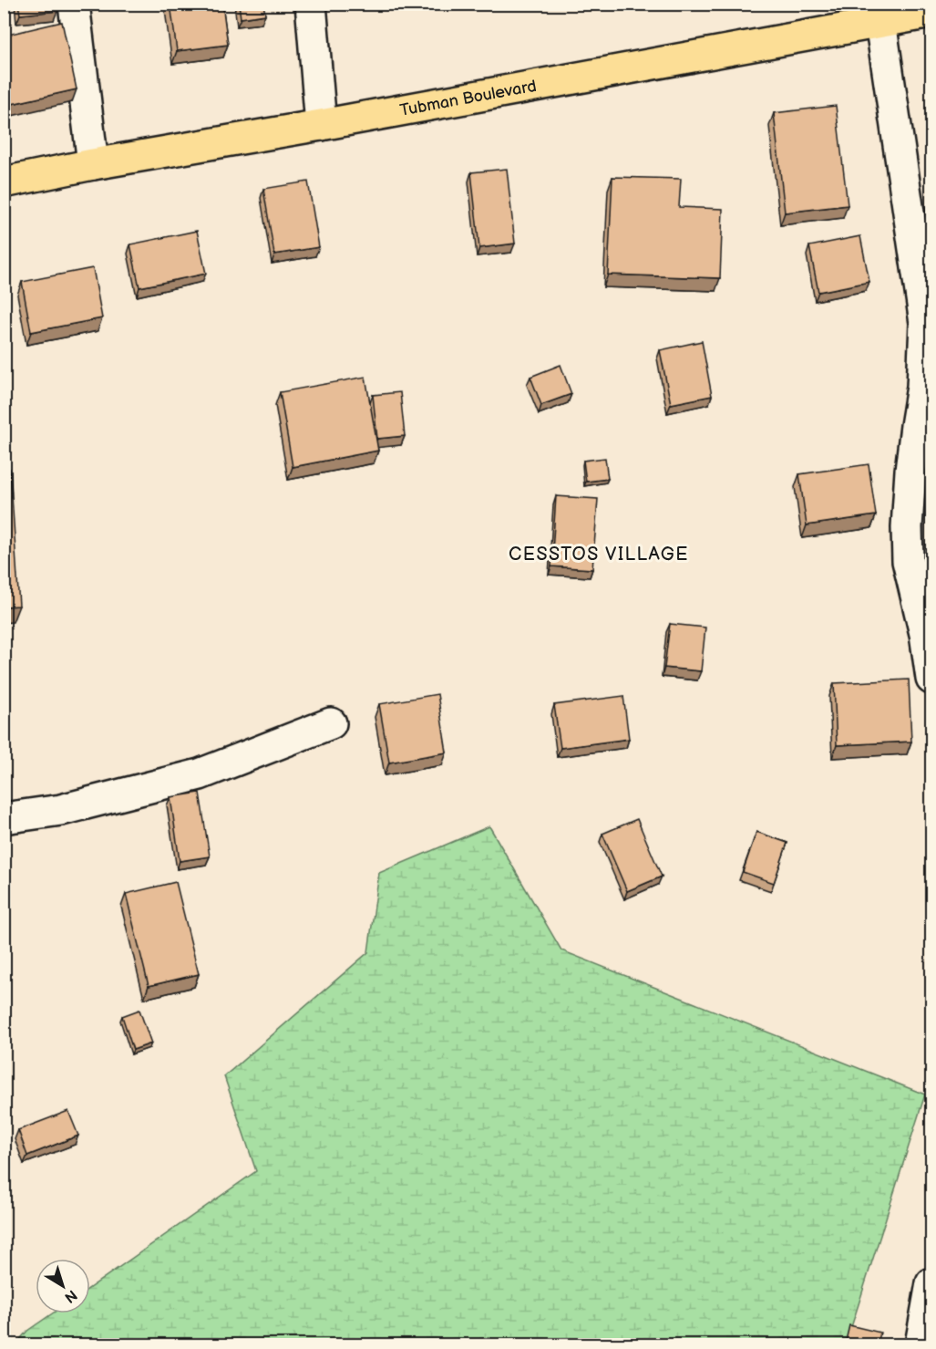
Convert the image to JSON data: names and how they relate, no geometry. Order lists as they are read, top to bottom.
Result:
{
  "streets": {
    "highway": ["Tubman Boulevard"]
  },
  "districts": ["CESSTOS VILLAGE"],
  "north": "bottom right"
}
